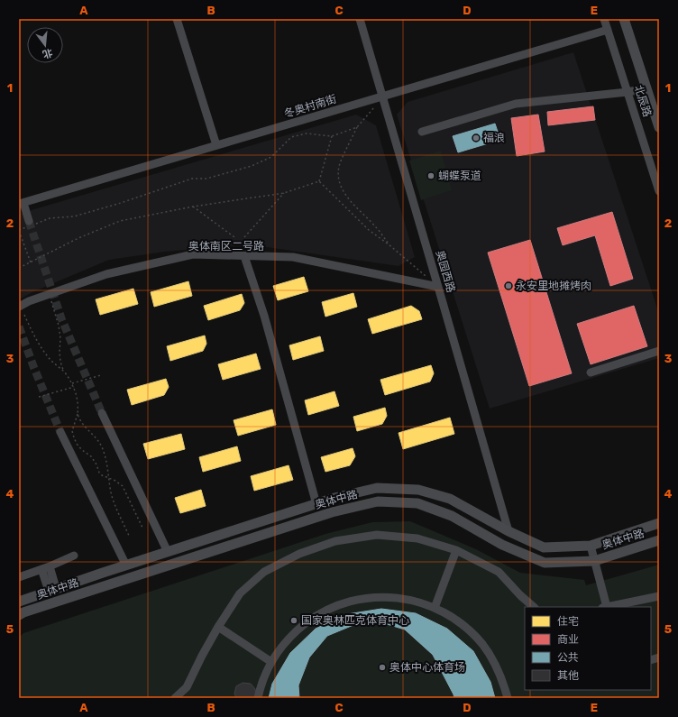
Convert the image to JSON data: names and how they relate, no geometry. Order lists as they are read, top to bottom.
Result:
{
  "streets": {
    "main road": ["北辰路", "奥体中路"],
    "street": ["冬奥村南街", "奥体南区二号路", "奥园西路"]
  },
  "crossings": [
    ["北辰路", "冬奥村南街"],
    ["冬奥村南街", "奥园西路"],
    ["奥体南区二号路", "奥园西路"],
    ["奥园西路", "奥体中路"]
  ],
  "places": [
    "福浪",
    "蝴蝶泵道",
    "永安里地摊烤肉",
    "国家奥林匹克体育中心",
    "奥体中心体育场"
  ],
  "legend": [
    "住宅",
    "商业",
    "公共",
    "其他"
  ],
  "north": "bottom",
  "grid": {
    "columns": [
      "A",
      "B",
      "C",
      "D",
      "E"
    ],
    "rows": [
      "1",
      "2",
      "3",
      "4",
      "5"
    ]
  }
}
